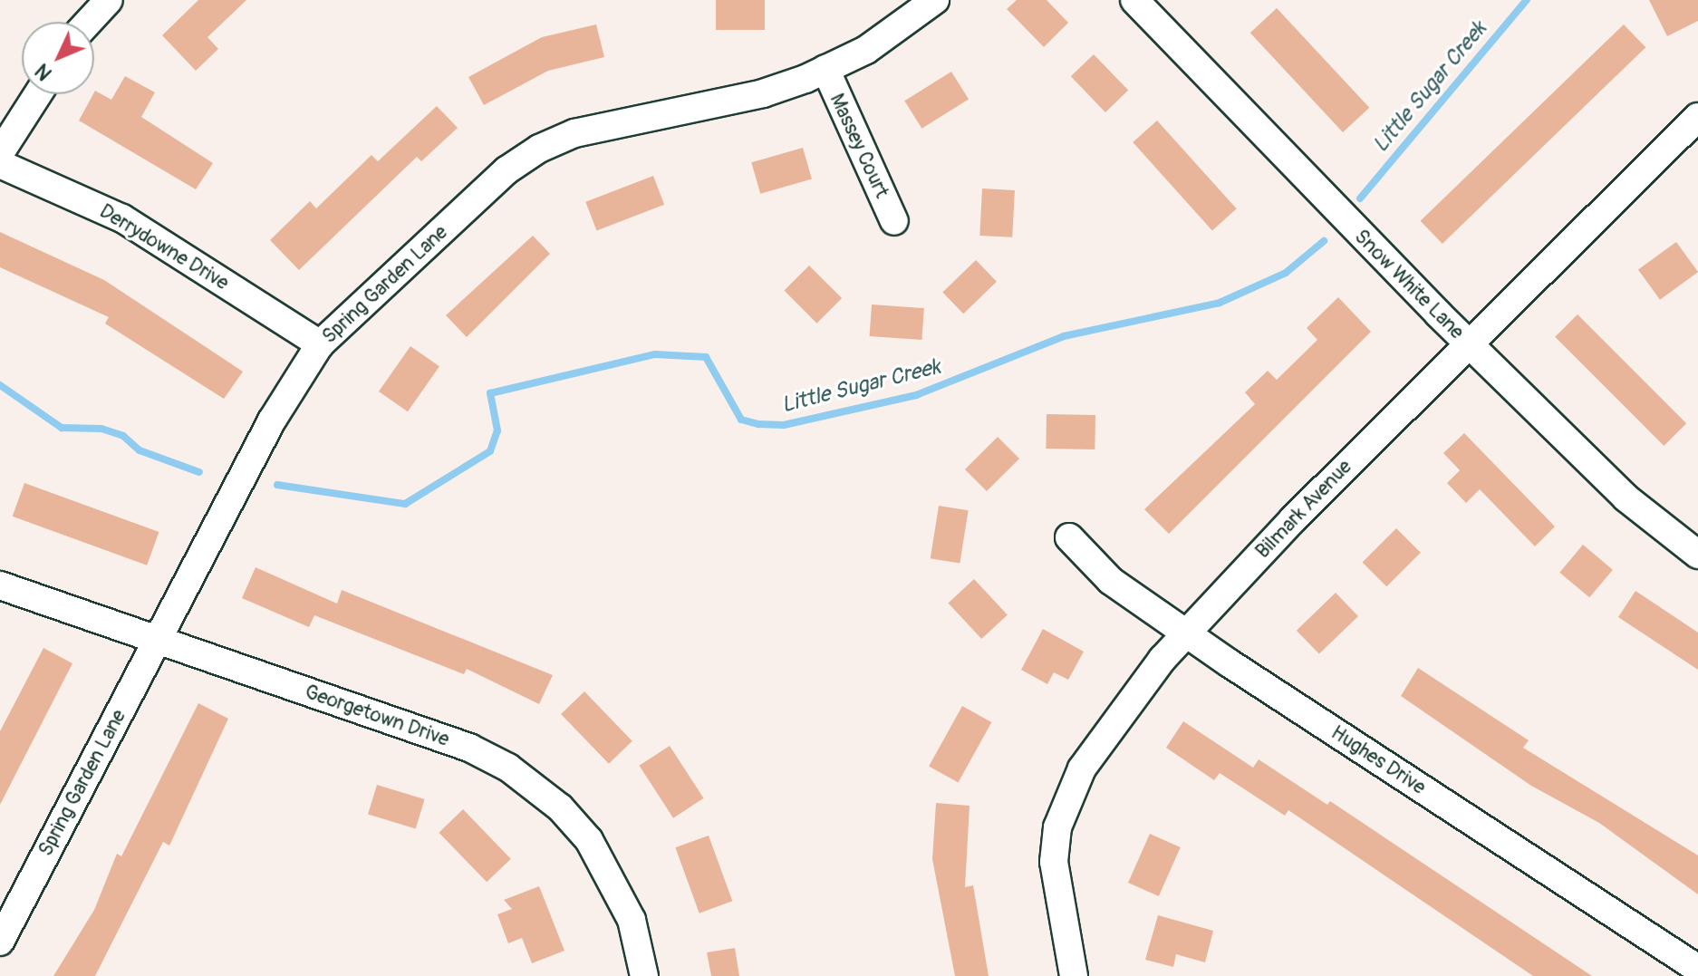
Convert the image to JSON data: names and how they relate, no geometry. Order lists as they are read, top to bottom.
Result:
{
  "streets": {
    "street": [
      "Massey Court",
      "Derrydowne Drive",
      "Spring Garden Lane",
      "Snow White Lane",
      "Bilmark Avenue",
      "Georgetown Drive",
      "Hughes Drive"
    ]
  },
  "crossings": [
    ["Massey Court", "Spring Garden Lane"],
    ["Derrydowne Drive", "Spring Garden Lane"],
    ["Spring Garden Lane", "Georgetown Drive"],
    ["Snow White Lane", "Bilmark Avenue"],
    ["Bilmark Avenue", "Hughes Drive"]
  ],
  "water": ["Little Sugar Creek"],
  "north": "bottom left"
}
